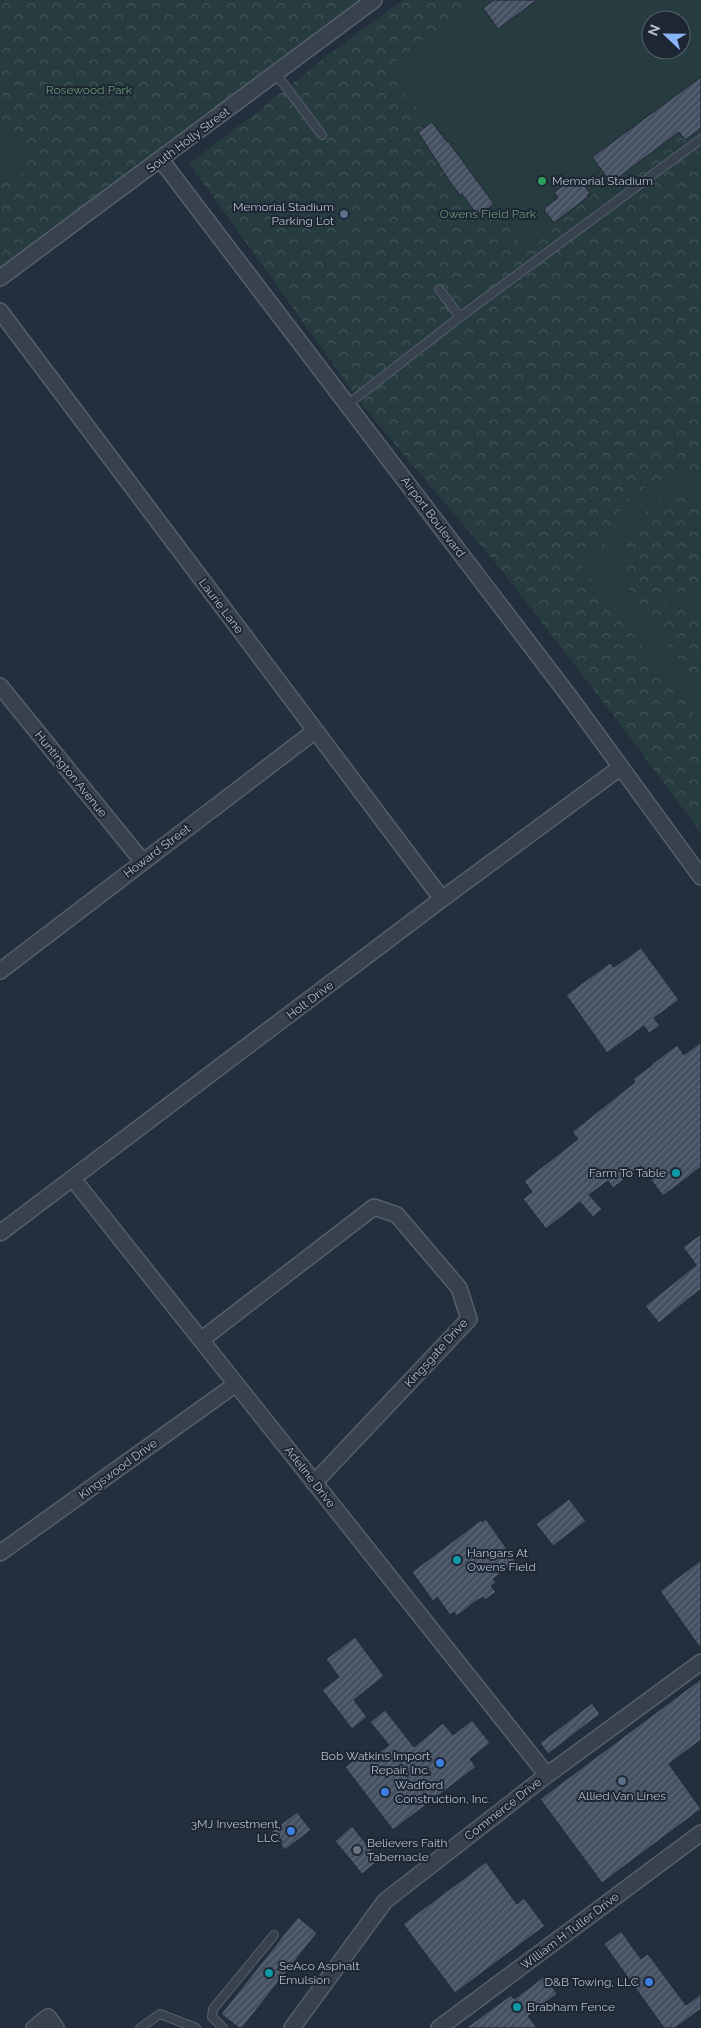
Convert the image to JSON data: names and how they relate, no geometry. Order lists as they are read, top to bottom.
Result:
{
  "streets": {
    "street": [
      "South Holly Street",
      "Airport Boulevard",
      "Laurie Lane",
      "Huntington Avenue",
      "Howard Street",
      "Holt Drive",
      "Kingsgate Drive",
      "Kingswood Drive",
      "Adeline Drive",
      "Commerce Drive",
      "William H Tuller Drive"
    ]
  },
  "crossings": [
    ["South Holly Street", "Airport Boulevard"],
    ["Airport Boulevard", "Holt Drive"],
    ["Laurie Lane", "Howard Street"],
    ["Laurie Lane", "Holt Drive"],
    ["Huntington Avenue", "Howard Street"],
    ["Holt Drive", "Adeline Drive"],
    ["Kingsgate Drive", "Adeline Drive"],
    ["Kingswood Drive", "Adeline Drive"],
    ["Adeline Drive", "Commerce Drive"]
  ],
  "parks": ["Rosewood Park", "Owens Field Park"],
  "places": [
    "Memorial Stadium",
    "Memorial Stadium Parking Lot",
    "Farm To Table",
    "Hangars At Owens Field",
    "Bob Watkins Import Repair, Inc.",
    "Allied Van Lines",
    "Wadford Construction, Inc.",
    "3MJ Investment, LLC.",
    "Believers Faith Tabernacle",
    "SeAco Asphalt Emulsion",
    "D&B Towing, LLC",
    "Brabham Fence"
  ],
  "north": "left"
}
